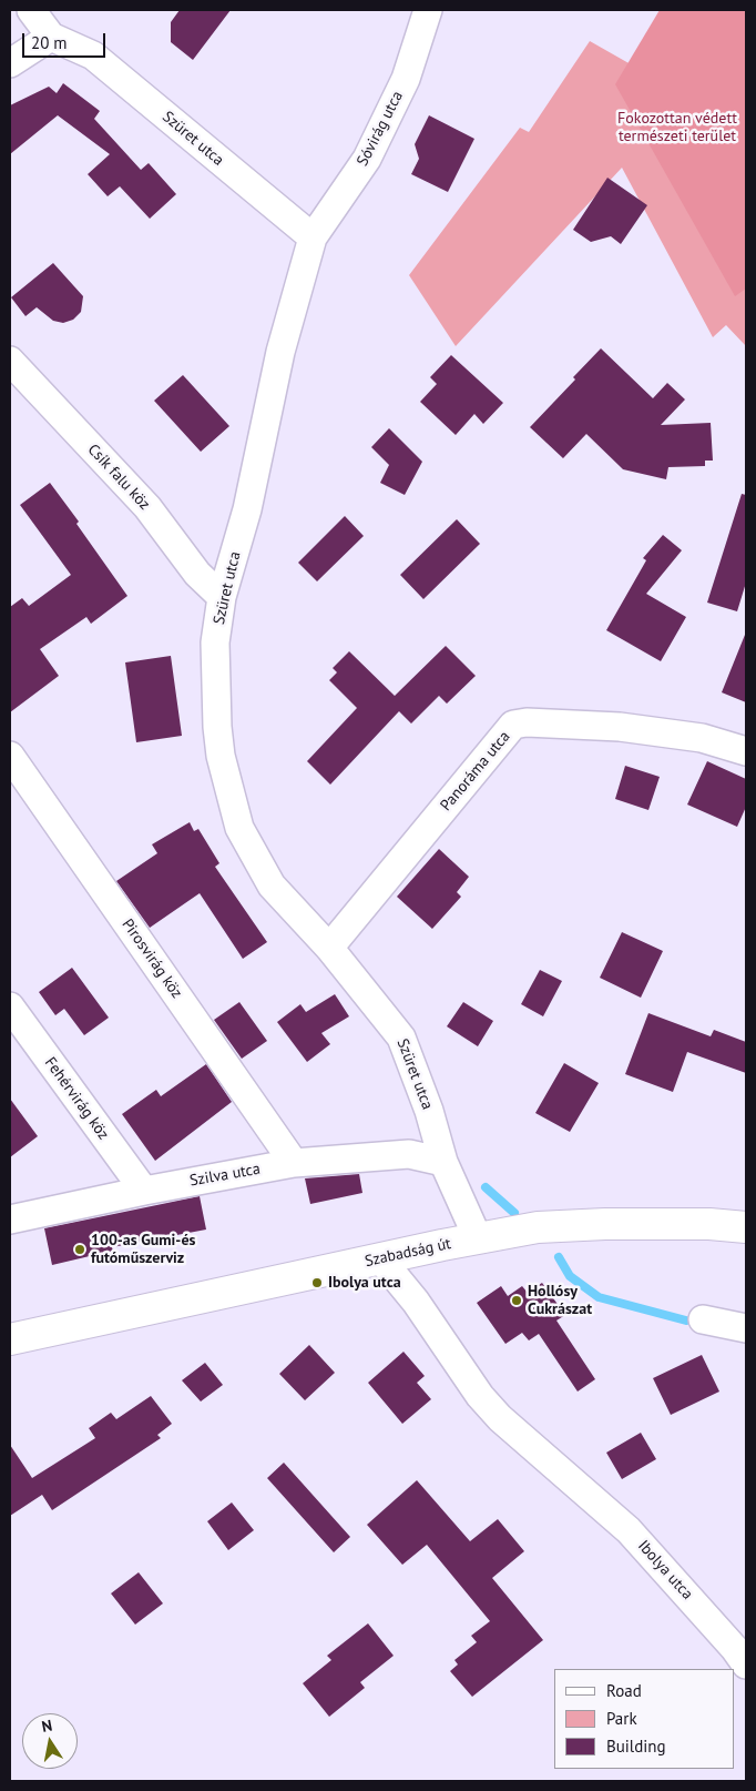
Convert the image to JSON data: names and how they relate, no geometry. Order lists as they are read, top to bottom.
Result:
{
  "streets": {
    "main road": ["Szabadság út"],
    "street": [
      "Sóvirág utca",
      "Szüret utca",
      "Csík falu köz",
      "Panoráma utca",
      "Pirosvirág köz",
      "Fehérvirág köz",
      "Szilva utca",
      "Ibolya utca"
    ]
  },
  "crossings": [
    ["Sóvirág utca", "Szüret utca"],
    ["Szüret utca", "Csík falu köz"],
    ["Szüret utca", "Panoráma utca"],
    ["Szüret utca", "Szilva utca"],
    ["Szüret utca", "Szabadság út"],
    ["Pirosvirág köz", "Szilva utca"],
    ["Fehérvirág köz", "Szilva utca"],
    ["Szabadság út", "Ibolya utca"]
  ],
  "parks": ["Fokozottan védett természeti terület"],
  "places": ["100-as Gumi-és futóműszerviz", "Ibolya utca", "Hollósy Cukrászat"],
  "legend": ["Road", "Park", "Building"],
  "scale_bar": "20 m",
  "north": "top"
}
